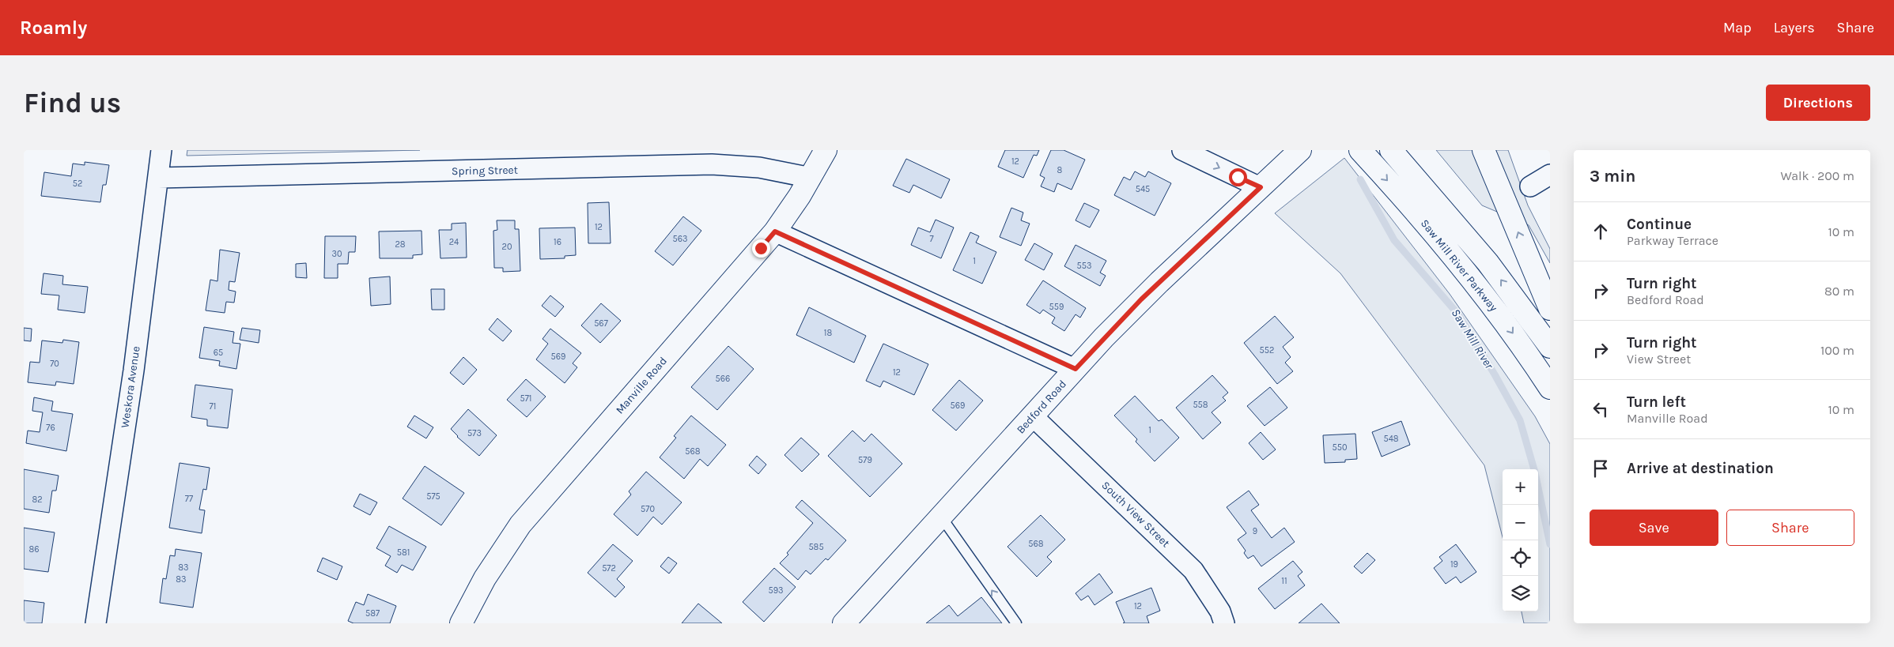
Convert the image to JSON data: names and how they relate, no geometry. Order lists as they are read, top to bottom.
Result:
{
  "streets": {
    "main road": ["Saw Mill River Parkway", "Manville Road", "Bedford Road"],
    "street": ["Spring Street", "Weskora Avenue", "South View Street"]
  },
  "crossings": [
    ["Spring Street", "Manville Road"],
    ["Spring Street", "Weskora Avenue"],
    ["Bedford Road", "South View Street"]
  ],
  "water": ["Saw Mill River"],
  "house_numbers": [
    "12",
    "8",
    "52",
    "545",
    "12",
    "563",
    "7",
    "24",
    "16",
    "28",
    "20",
    "30",
    "1",
    "553",
    "559",
    "567",
    "18",
    "552",
    "65",
    "569",
    "70",
    "12",
    "566",
    "571",
    "558",
    "569",
    "71",
    "76",
    "1",
    "573",
    "548",
    "550",
    "568",
    "579",
    "575",
    "77",
    "82",
    "570",
    "9",
    "568",
    "585",
    "86",
    "581",
    "19",
    "83",
    "572",
    "83",
    "11",
    "593",
    "12",
    "587"
  ],
  "page": {
    "header": "Roamly",
    "nav": ["Map", "Layers", "Share"],
    "buttons": [
      "Directions",
      ["Save", "Share"]
    ],
    "title": "Find us",
    "heading": ["3 min", "Walk · 200 m"],
    "list": [
      ["Continue", "Parkway Terrace", "10 m"],
      ["Turn right", "Bedford Road", "80 m"],
      ["Turn right", "View Street", "100 m"],
      ["Turn left", "Manville Road", "10 m"],
      "Arrive at destination"
    ],
    "map_buttons": ["+", "−"]
  }
}
